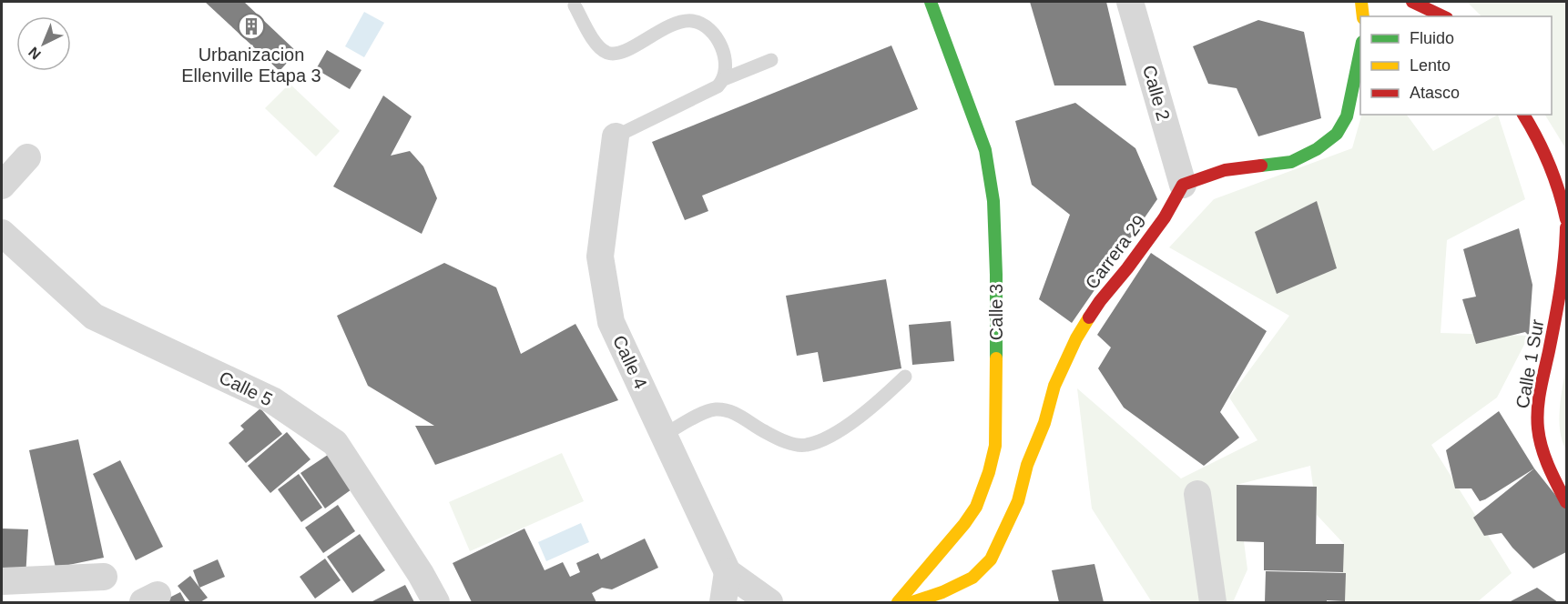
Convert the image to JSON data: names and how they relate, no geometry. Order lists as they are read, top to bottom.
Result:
{
  "streets": {
    "street": [
      "Calle 2",
      "Carrera 29",
      "Calle 3",
      "Calle 4",
      "Calle 1 Sur",
      "Calle 5"
    ]
  },
  "crossings": [
    ["Calle 2", "Carrera 29"]
  ],
  "places": {
    "building": ["Urbanizacion Ellenville Etapa 3"]
  },
  "legend": ["Fluido", "Lento", "Atasco"],
  "north": "bottom left"
}
